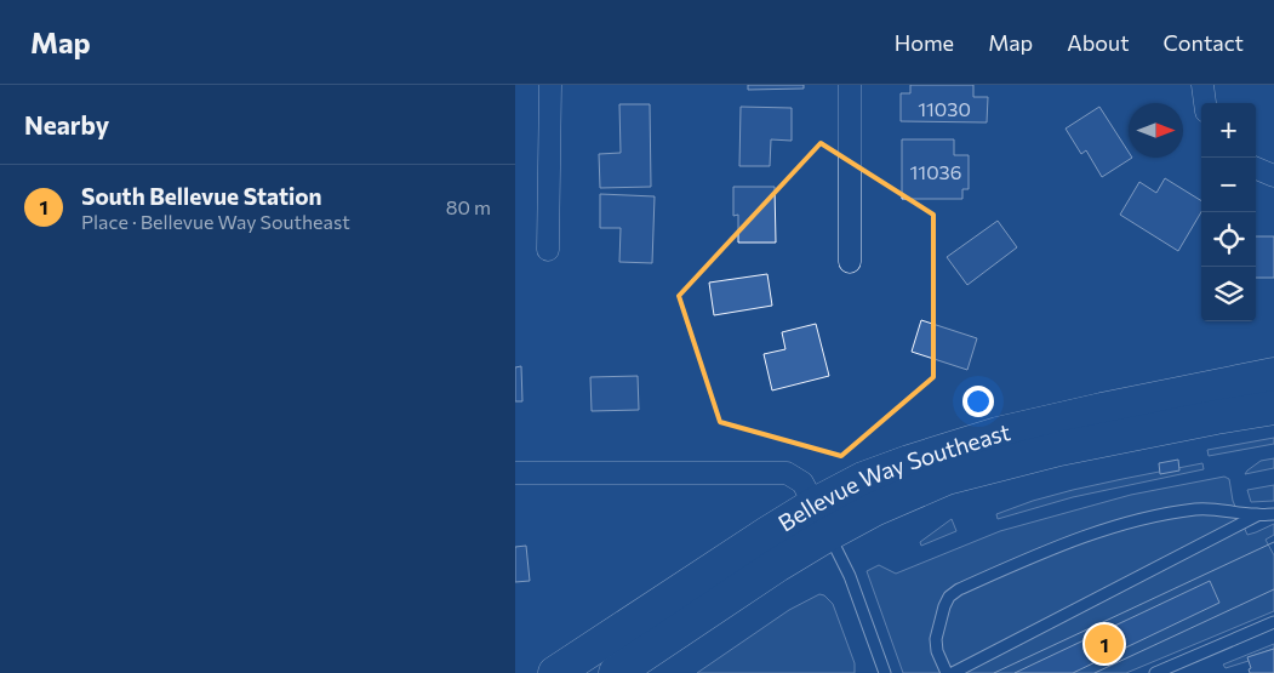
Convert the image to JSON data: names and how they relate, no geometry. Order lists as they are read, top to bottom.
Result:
{
  "streets": {
    "main road": ["Bellevue Way Southeast"]
  },
  "house_numbers": ["11030", "11036"],
  "north": "right",
  "page": {
    "header": "Map",
    "nav": [
      "Home",
      "Map",
      "About",
      "Contact"
    ],
    "heading": "Nearby",
    "map_buttons": ["+", "−"],
    "list": [
      {
        "mark": "1",
        "name": "South Bellevue Station",
        "note": "Place · Bellevue Way Southeast",
        "value": "80 m"
      }
    ],
    "pins": "1"
  }
}
